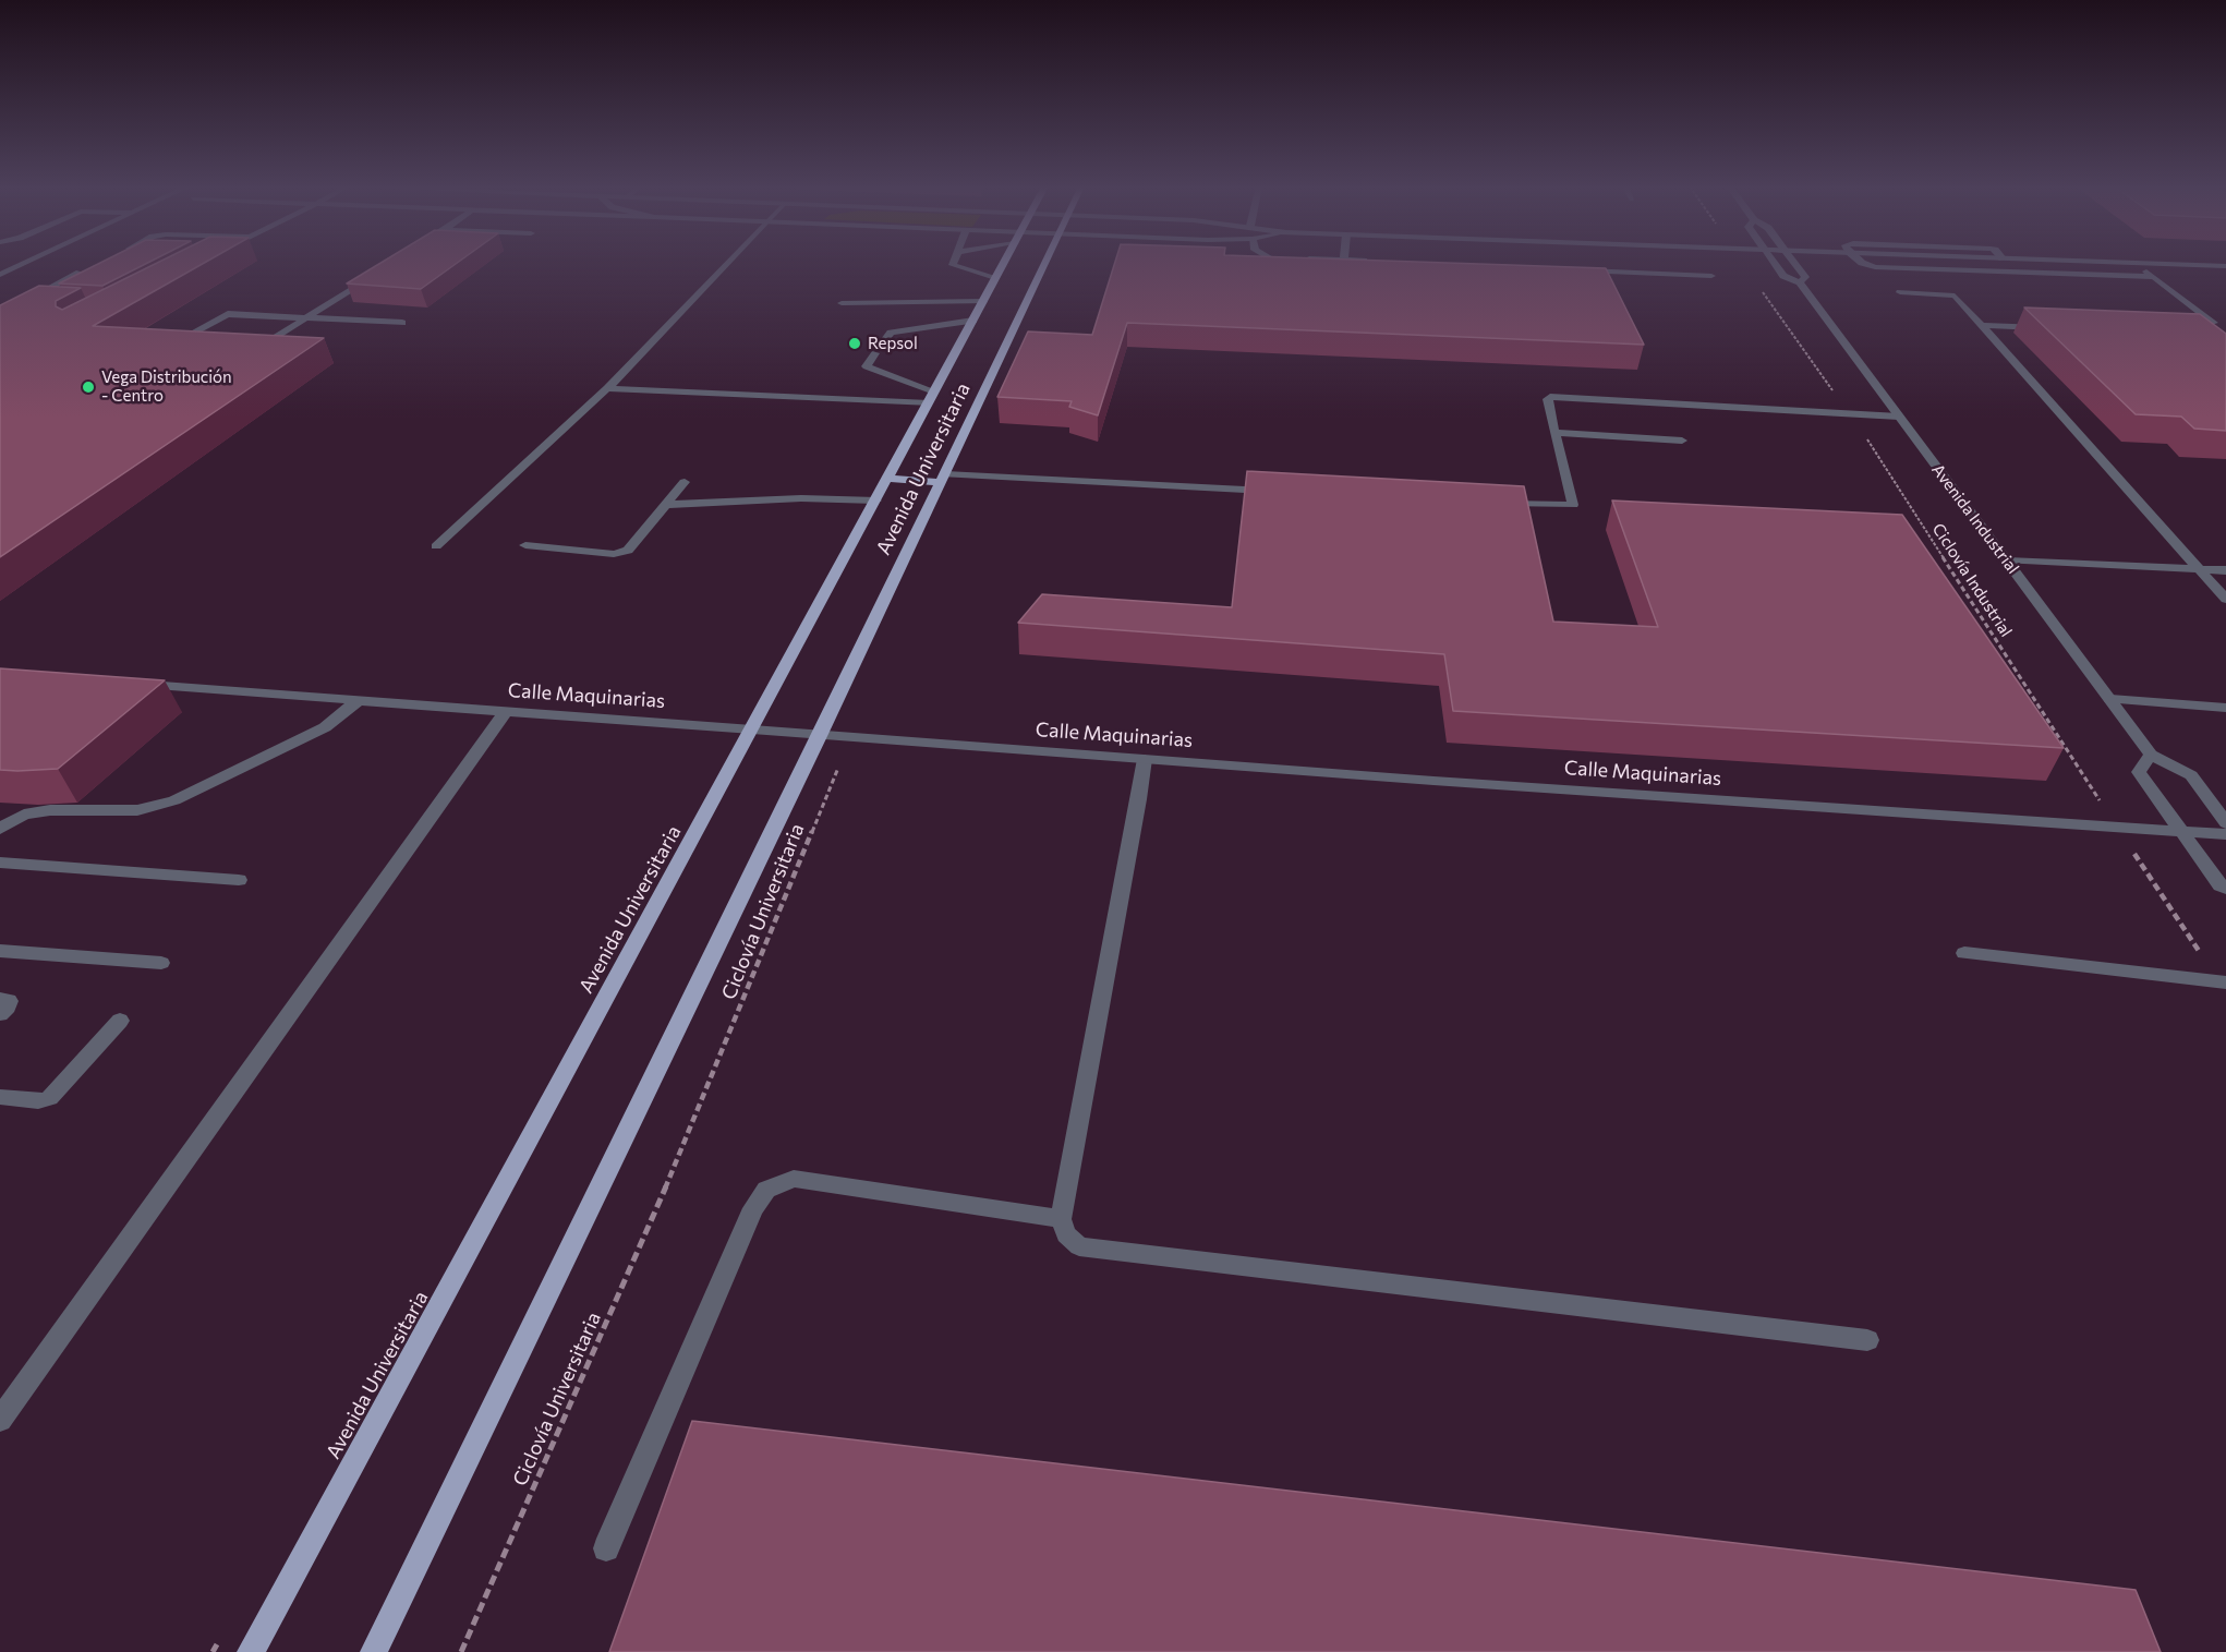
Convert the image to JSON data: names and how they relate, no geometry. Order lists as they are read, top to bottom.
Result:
{
  "streets": {
    "main road": ["Avenida Universitaria"],
    "street": ["Avenida Industrial", "Calle Maquinarias"],
    "path": ["Ciclovía Industrial", "Ciclovía Universitaria"]
  },
  "crossings": [
    ["Avenida Universitaria", "Calle Maquinarias"],
    ["Ciclovía Industrial", "Calle Maquinarias"],
    ["Calle Maquinarias", "Ciclovía Universitaria"]
  ],
  "places": ["Repsol", "Vega Distribución - Centro"]
}
